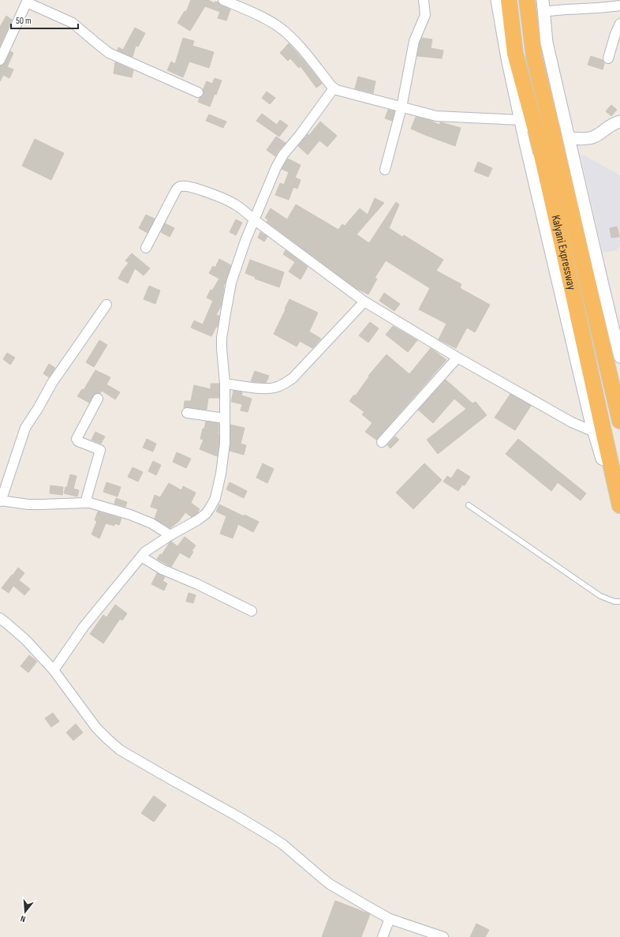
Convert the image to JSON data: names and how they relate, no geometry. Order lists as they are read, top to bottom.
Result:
{
  "streets": {
    "highway": ["Kalyani Expressway"]
  },
  "scale_bar": "50 m",
  "north": "bottom"
}
